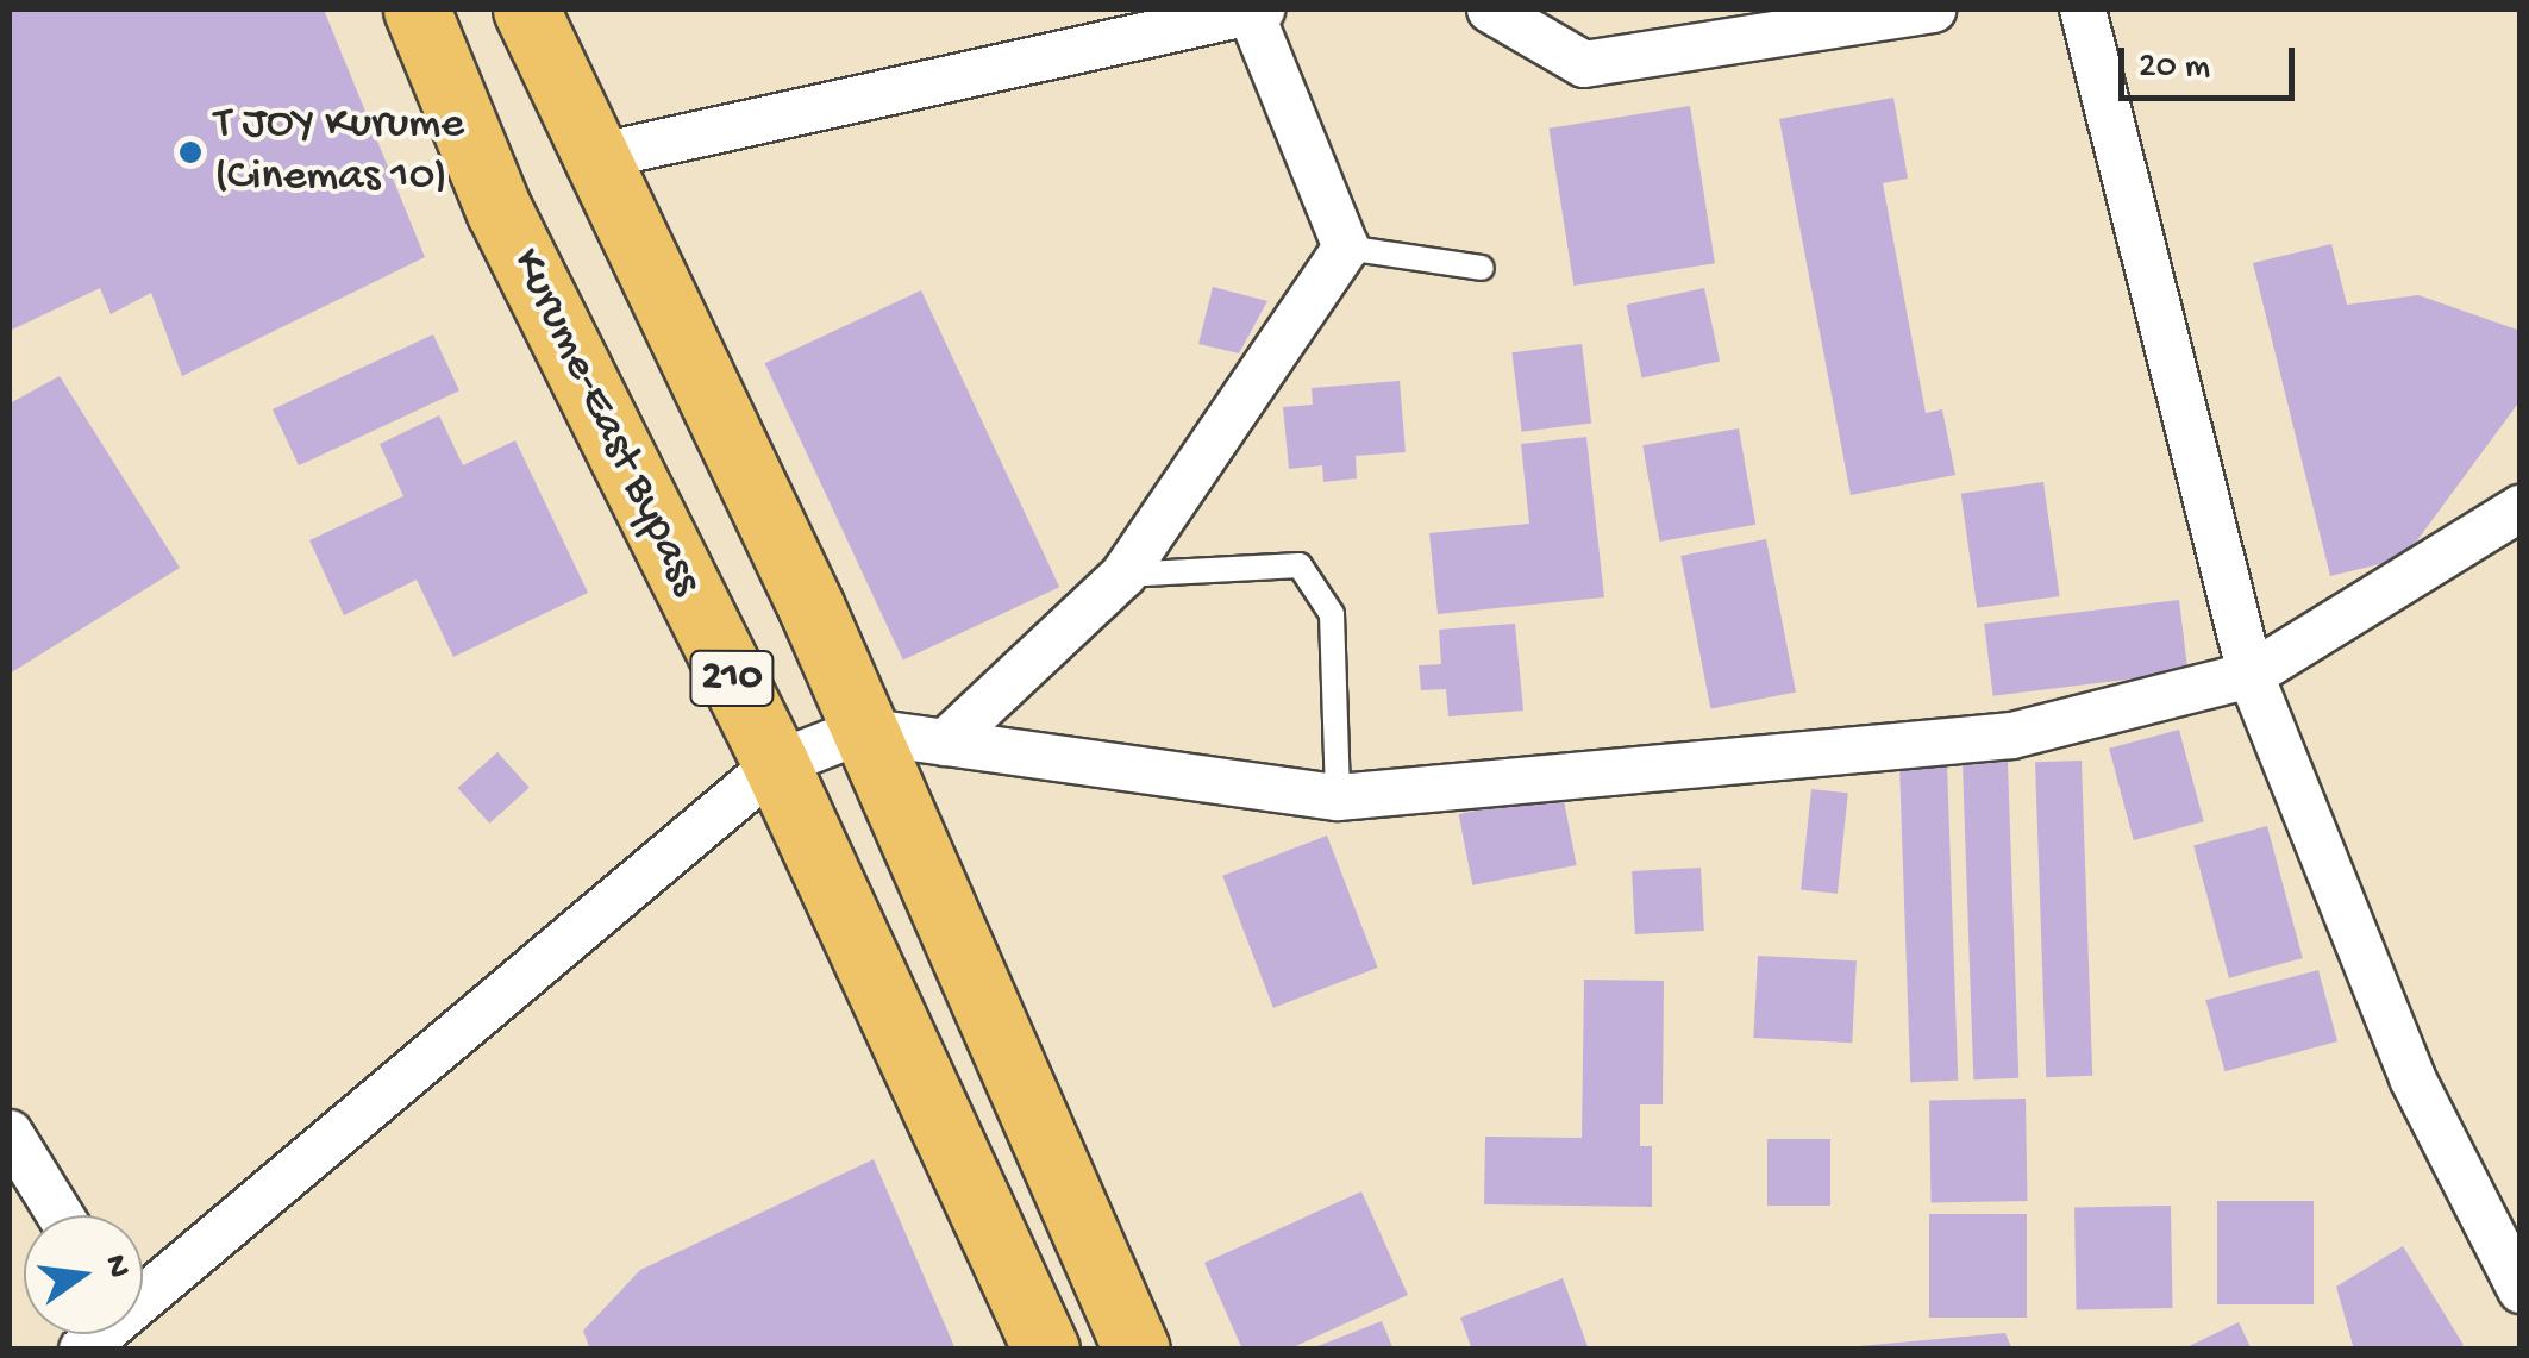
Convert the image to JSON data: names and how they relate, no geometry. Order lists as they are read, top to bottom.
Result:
{
  "streets": {
    "highway": ["Kurume-East Bypass", "210"]
  },
  "places": ["T JOY Kurume (Cinemas 10)"],
  "scale_bar": "20 m",
  "north": "right"
}
